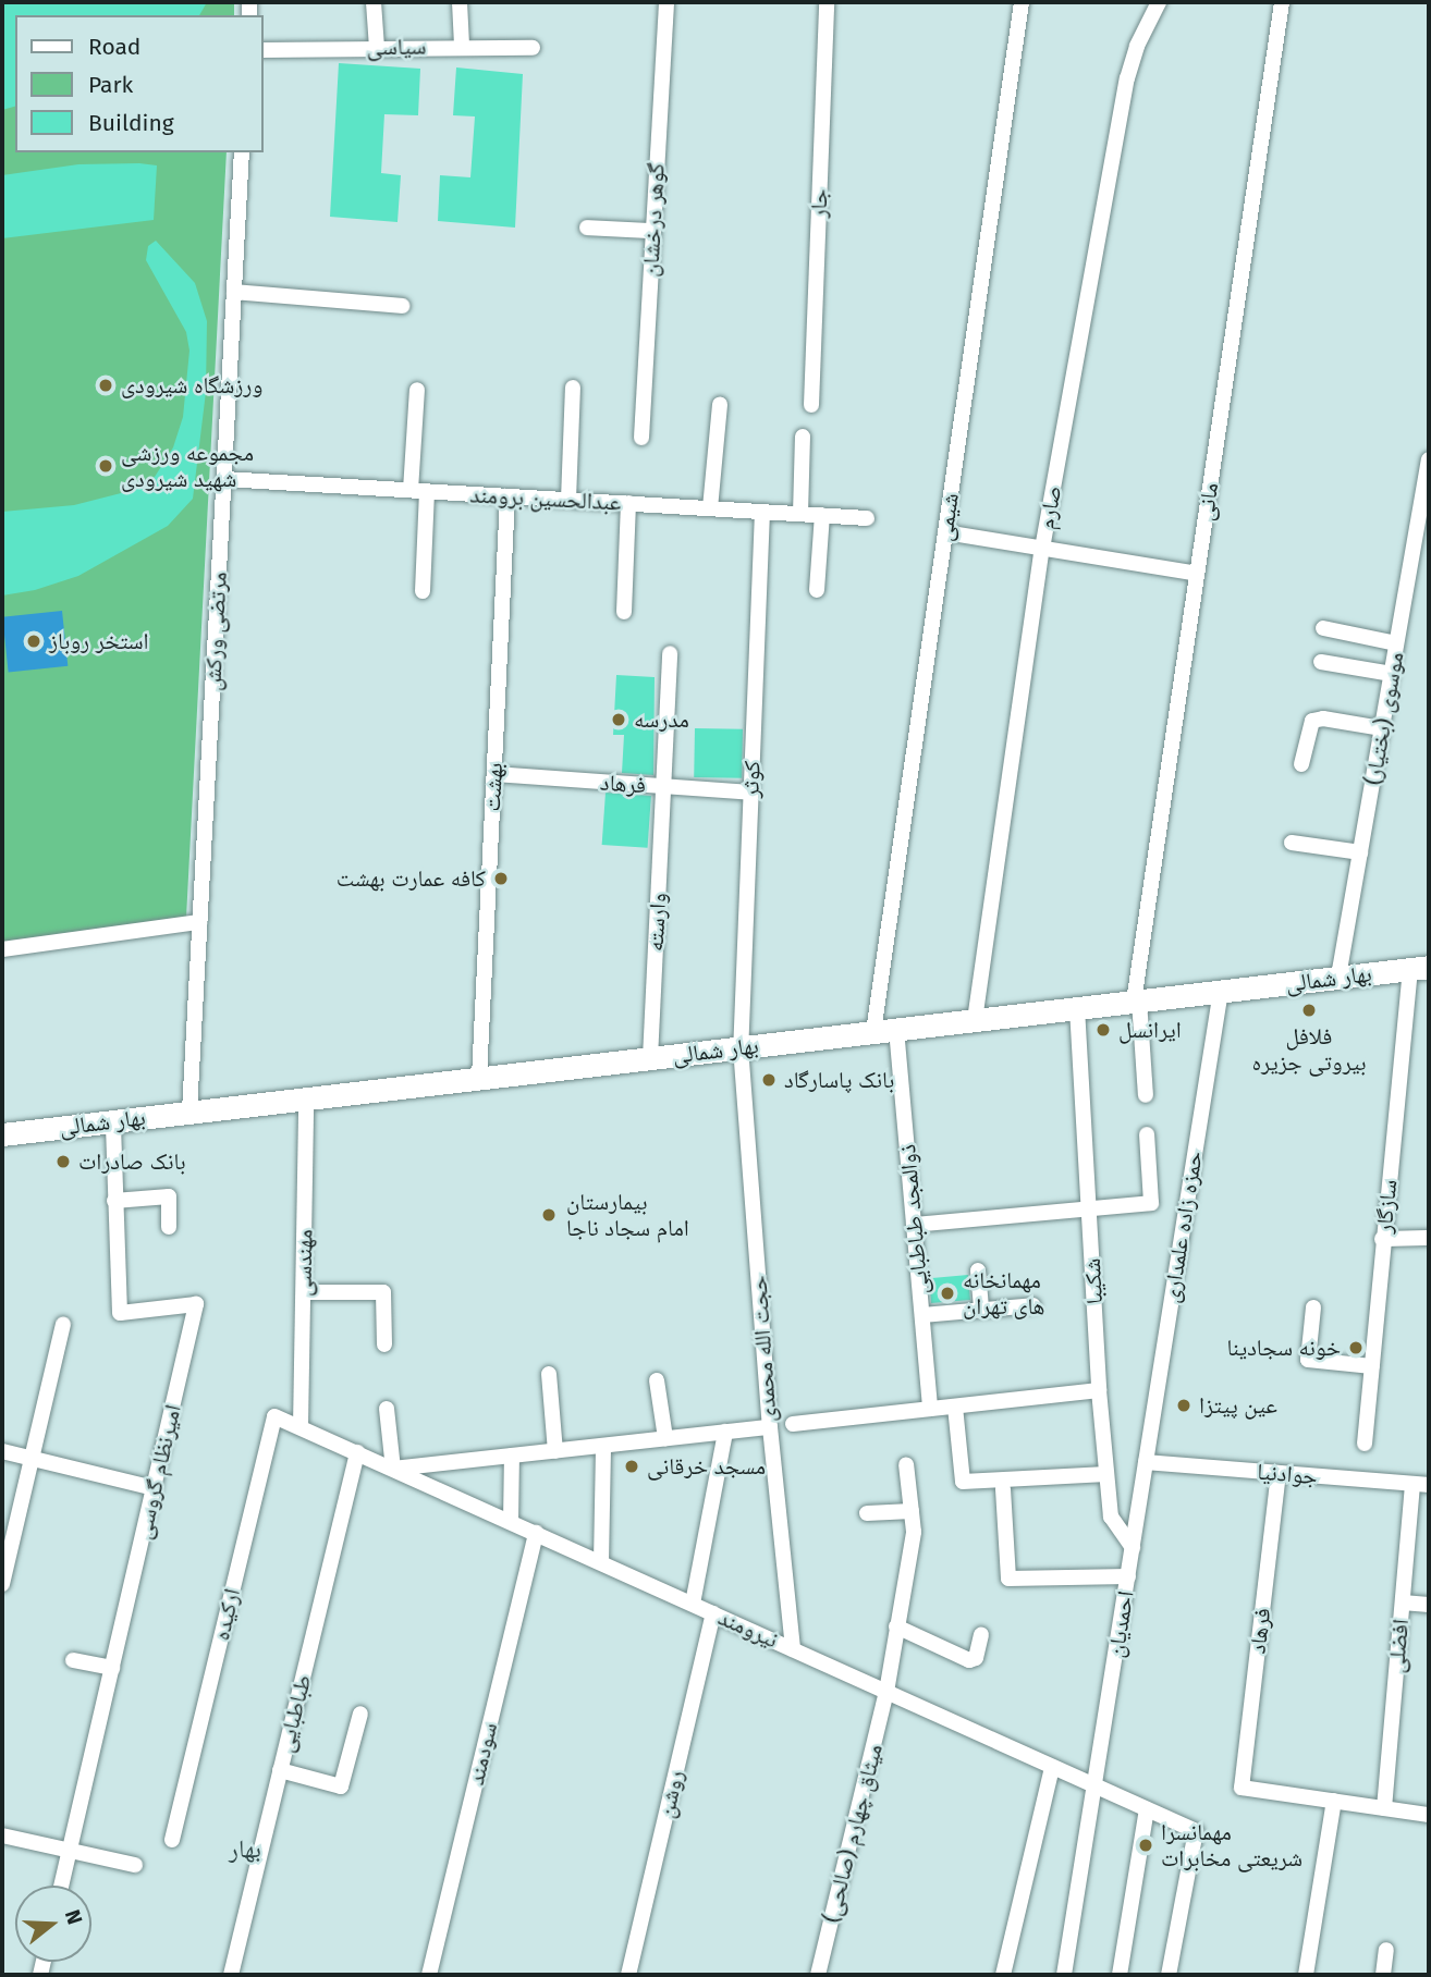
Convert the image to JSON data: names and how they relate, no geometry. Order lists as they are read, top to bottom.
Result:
{
  "streets": {
    "main road": ["بهار شمالی"],
    "street": [
      "سیاسی",
      "جار",
      "گوهر درخشان",
      "عبدالحسین برومند",
      "مانی",
      "صارم",
      "شیمی",
      "مرتضی ورکش",
      "موسوی (بختیار)",
      "کوثر",
      "فرهاد",
      "بهشت",
      "وارسته",
      "سازگار",
      "ذوالمجد طباطبایی",
      "حمزه زاده علمداری",
      "مهندسی",
      "شکیبا",
      "حجت الله محمدی",
      "امیرنظام گروسی",
      "جوادنیا",
      "ارکیده",
      "احمدیان",
      "نیرومند",
      "افضلی",
      "طباطبایی",
      "سودمند",
      "روشن",
      "میثاق چهارم (صالحی)"
    ]
  },
  "crossings": [
    ["عبدالحسین برومند", "مرتضی ورکش"],
    ["عبدالحسین برومند", "کوثر"],
    ["عبدالحسین برومند", "بهشت"],
    ["مانی", "بهار شمالی"],
    ["صارم", "بهار شمالی"],
    ["شیمی", "بهار شمالی"],
    ["شیمی", "ذوالمجد طباطبایی"],
    ["مرتضی ورکش", "بهار شمالی"],
    ["موسوی (بختیار)", "بهار شمالی"],
    ["کوثر", "فرهاد"],
    ["کوثر", "بهار شمالی"],
    ["کوثر", "حجت الله محمدی"],
    ["فرهاد", "بهشت"],
    ["فرهاد", "وارسته"],
    ["فرهاد", "جوادنیا"],
    ["بهشت", "بهار شمالی"],
    ["وارسته", "بهار شمالی"],
    ["بهار شمالی", "سازگار"],
    ["بهار شمالی", "ذوالمجد طباطبایی"],
    ["بهار شمالی", "حمزه زاده علمداری"],
    ["بهار شمالی", "مهندسی"],
    ["بهار شمالی", "شکیبا"],
    ["بهار شمالی", "حجت الله محمدی"],
    ["بهار شمالی", "امیرنظام گروسی"],
    ["حمزه زاده علمداری", "جوادنیا"],
    ["حمزه زاده علمداری", "احمدیان"],
    ["مهندسی", "ارکیده"],
    ["مهندسی", "نیرومند"],
    ["شکیبا", "احمدیان"],
    ["حجت الله محمدی", "نیرومند"],
    ["جوادنیا", "احمدیان"],
    ["جوادنیا", "افضلی"],
    ["ارکیده", "نیرومند"],
    ["احمدیان", "نیرومند"],
    ["نیرومند", "طباطبایی"],
    ["نیرومند", "سودمند"],
    ["نیرومند", "روشن"],
    ["نیرومند", "میثاق چهارم (صالحی)"]
  ],
  "districts": ["بهار"],
  "places": [
    "ورزشگاه شیرودی",
    "مجموعه ورزشی شهید شیرودی",
    "استخر روباز",
    "مدرسه",
    "کافه عمارت بهشت",
    "فلافل بیروتی جزیره",
    "ایرانسل",
    "بانک پاسارگاد",
    "بانک صادرات",
    "بیمارستان امام سجاد ناجا",
    "مهمانخانه های تهران",
    "خونه سجادینا",
    "عین پیتزا",
    "مسجد خرقانی",
    "مهمانسرا شریعتی مخابرات"
  ],
  "legend": ["Road", "Park", "Building"],
  "north": "right"
}
